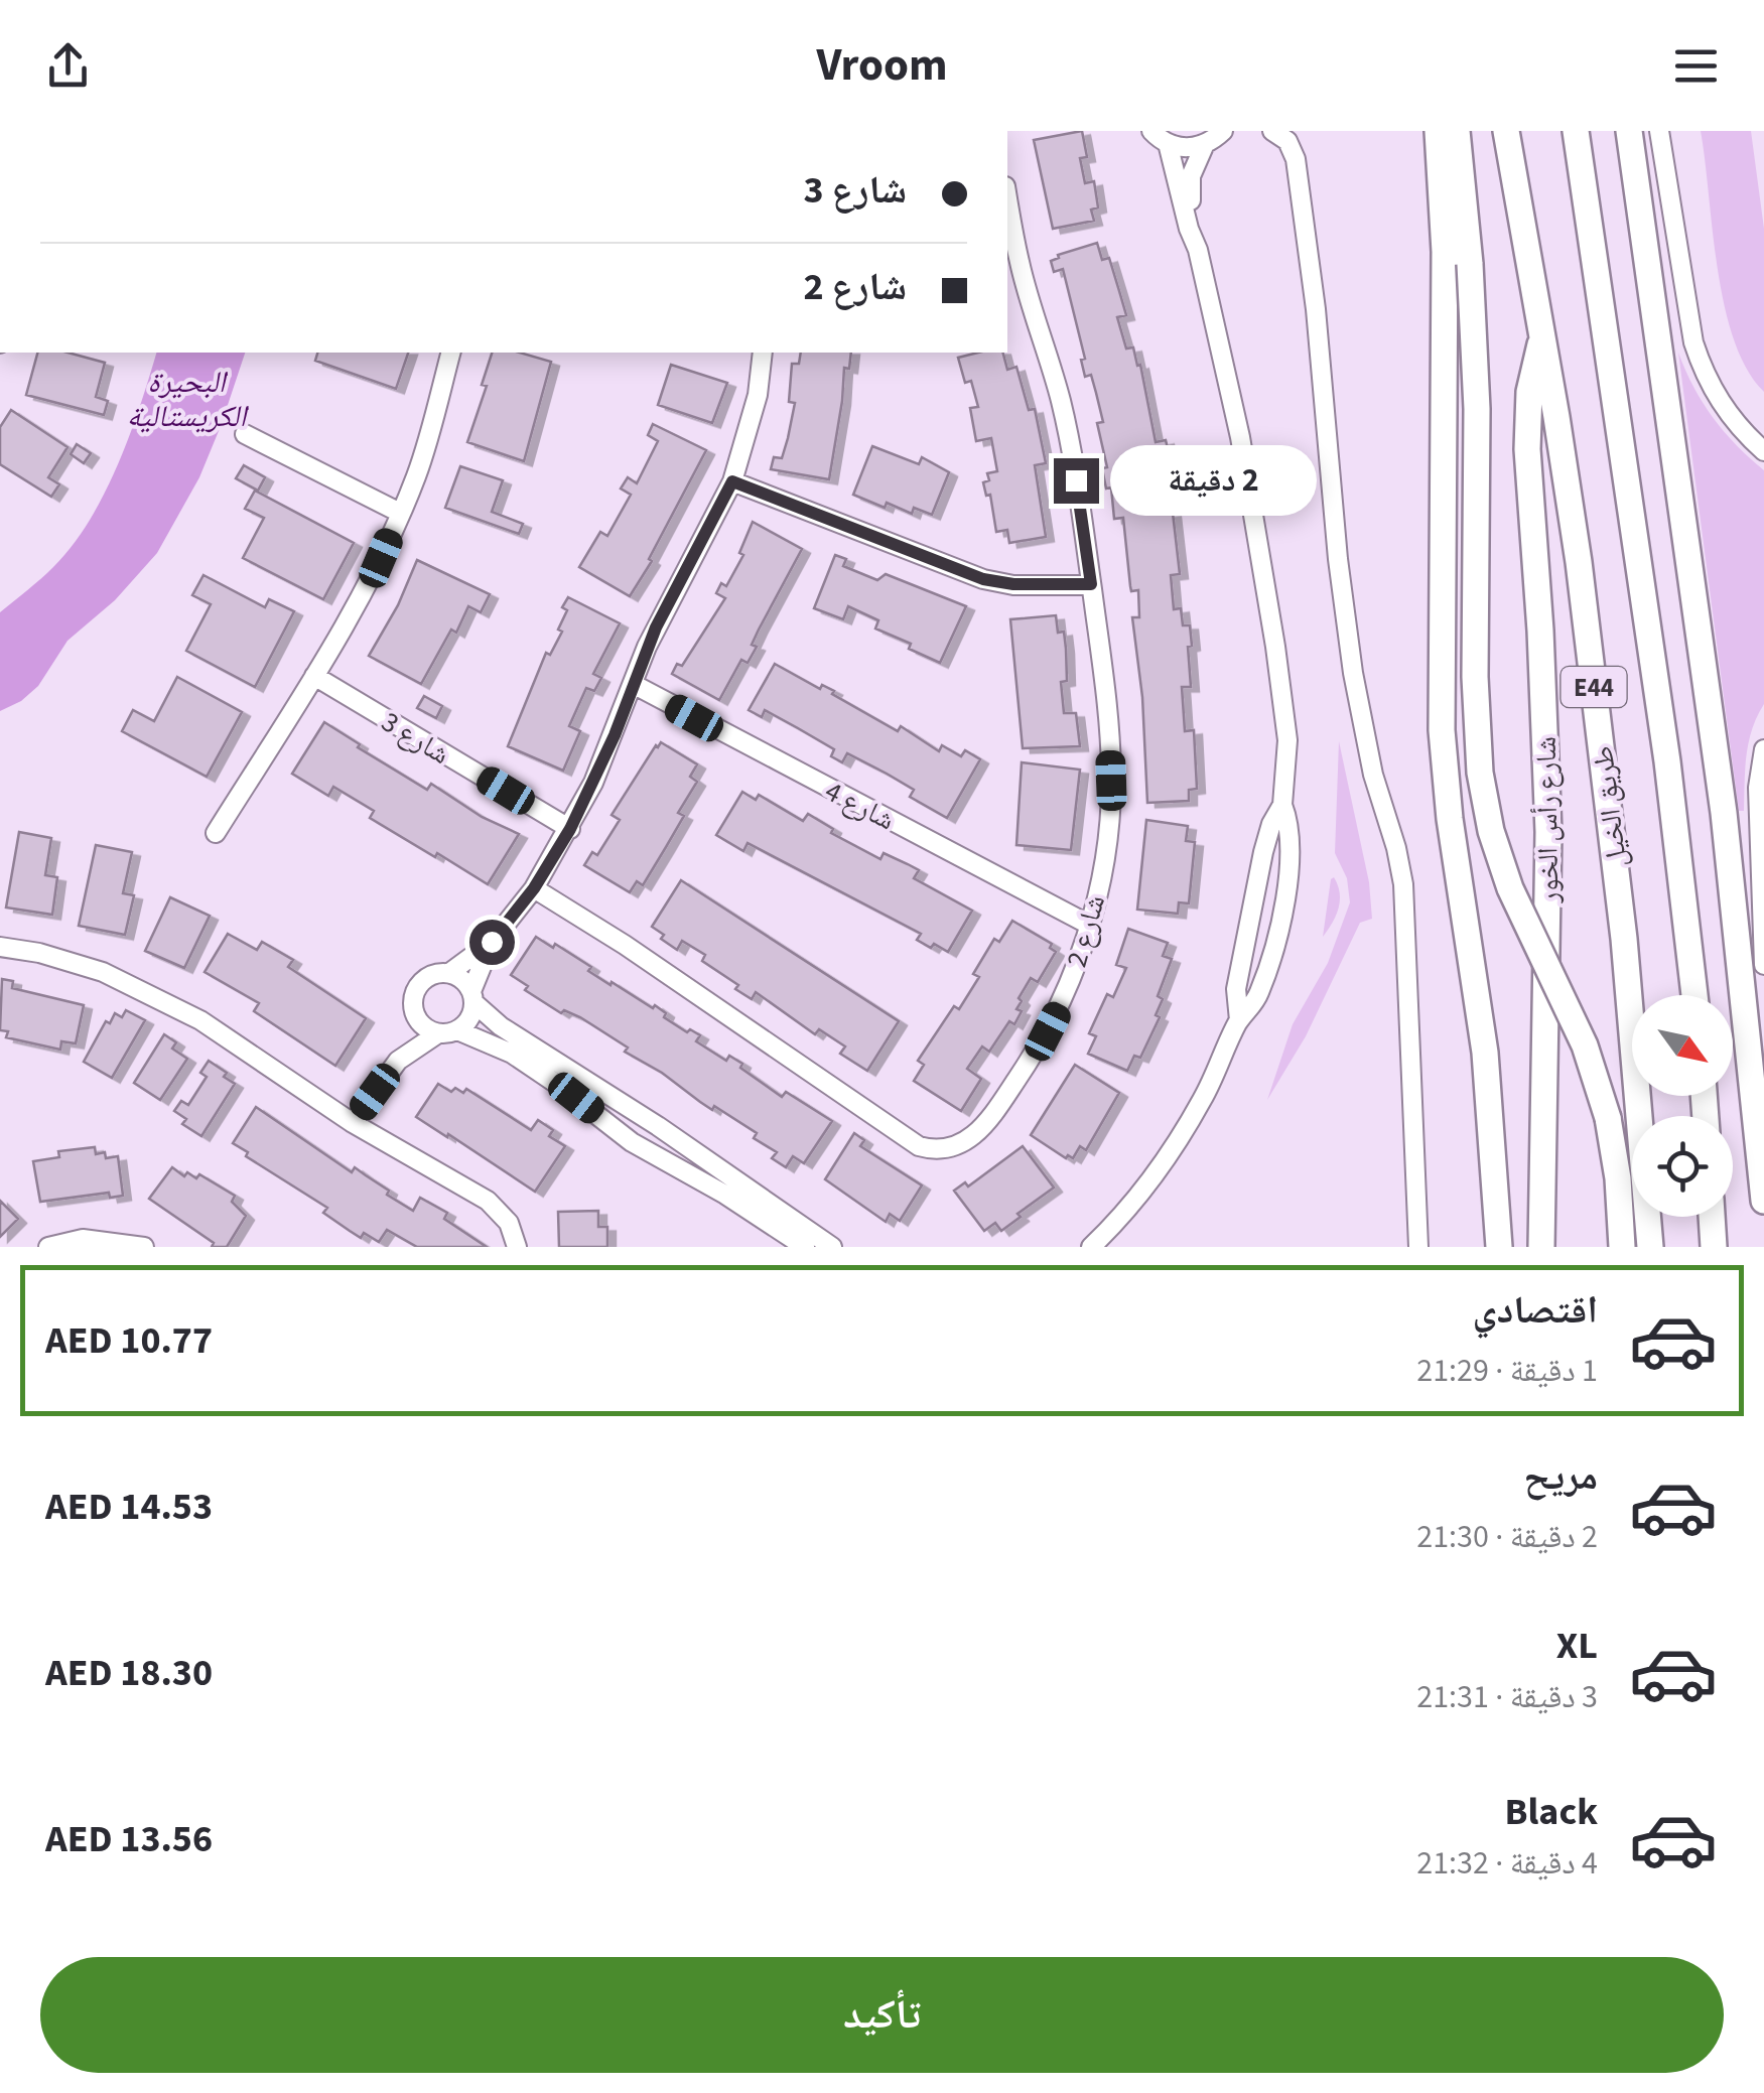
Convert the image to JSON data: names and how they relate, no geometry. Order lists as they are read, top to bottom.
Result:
{
  "streets": {
    "highway": ["E44", "طريق الخيل", "شارع رأس الخور"],
    "street": ["شارع 3", "شارع 4", "شارع 2"]
  },
  "crossings": [
    ["شارع 4", "شارع 2"],
    ["طريق الخيل", "شارع رأس الخور"]
  ],
  "water": ["البحيرة الكريستالية"],
  "north": "bottom right",
  "page": {
    "header": "Vroom",
    "banner": ["شارع 3", "شارع 2"],
    "bubble": "2 دقيقة",
    "list": [
      {
        "name": "اقتصادي",
        "note": "1 دقيقة · 21:29",
        "value": "AED 10.77"
      },
      {
        "name": "مريح",
        "note": "2 دقيقة · 21:30",
        "value": "AED 14.53"
      },
      {
        "name": "XL",
        "note": "3 دقيقة · 21:31",
        "value": "AED 18.30"
      },
      {
        "name": "Black",
        "note": "4 دقيقة · 21:32",
        "value": "AED 13.56"
      }
    ],
    "buttons": "تأكيد"
  }
}
